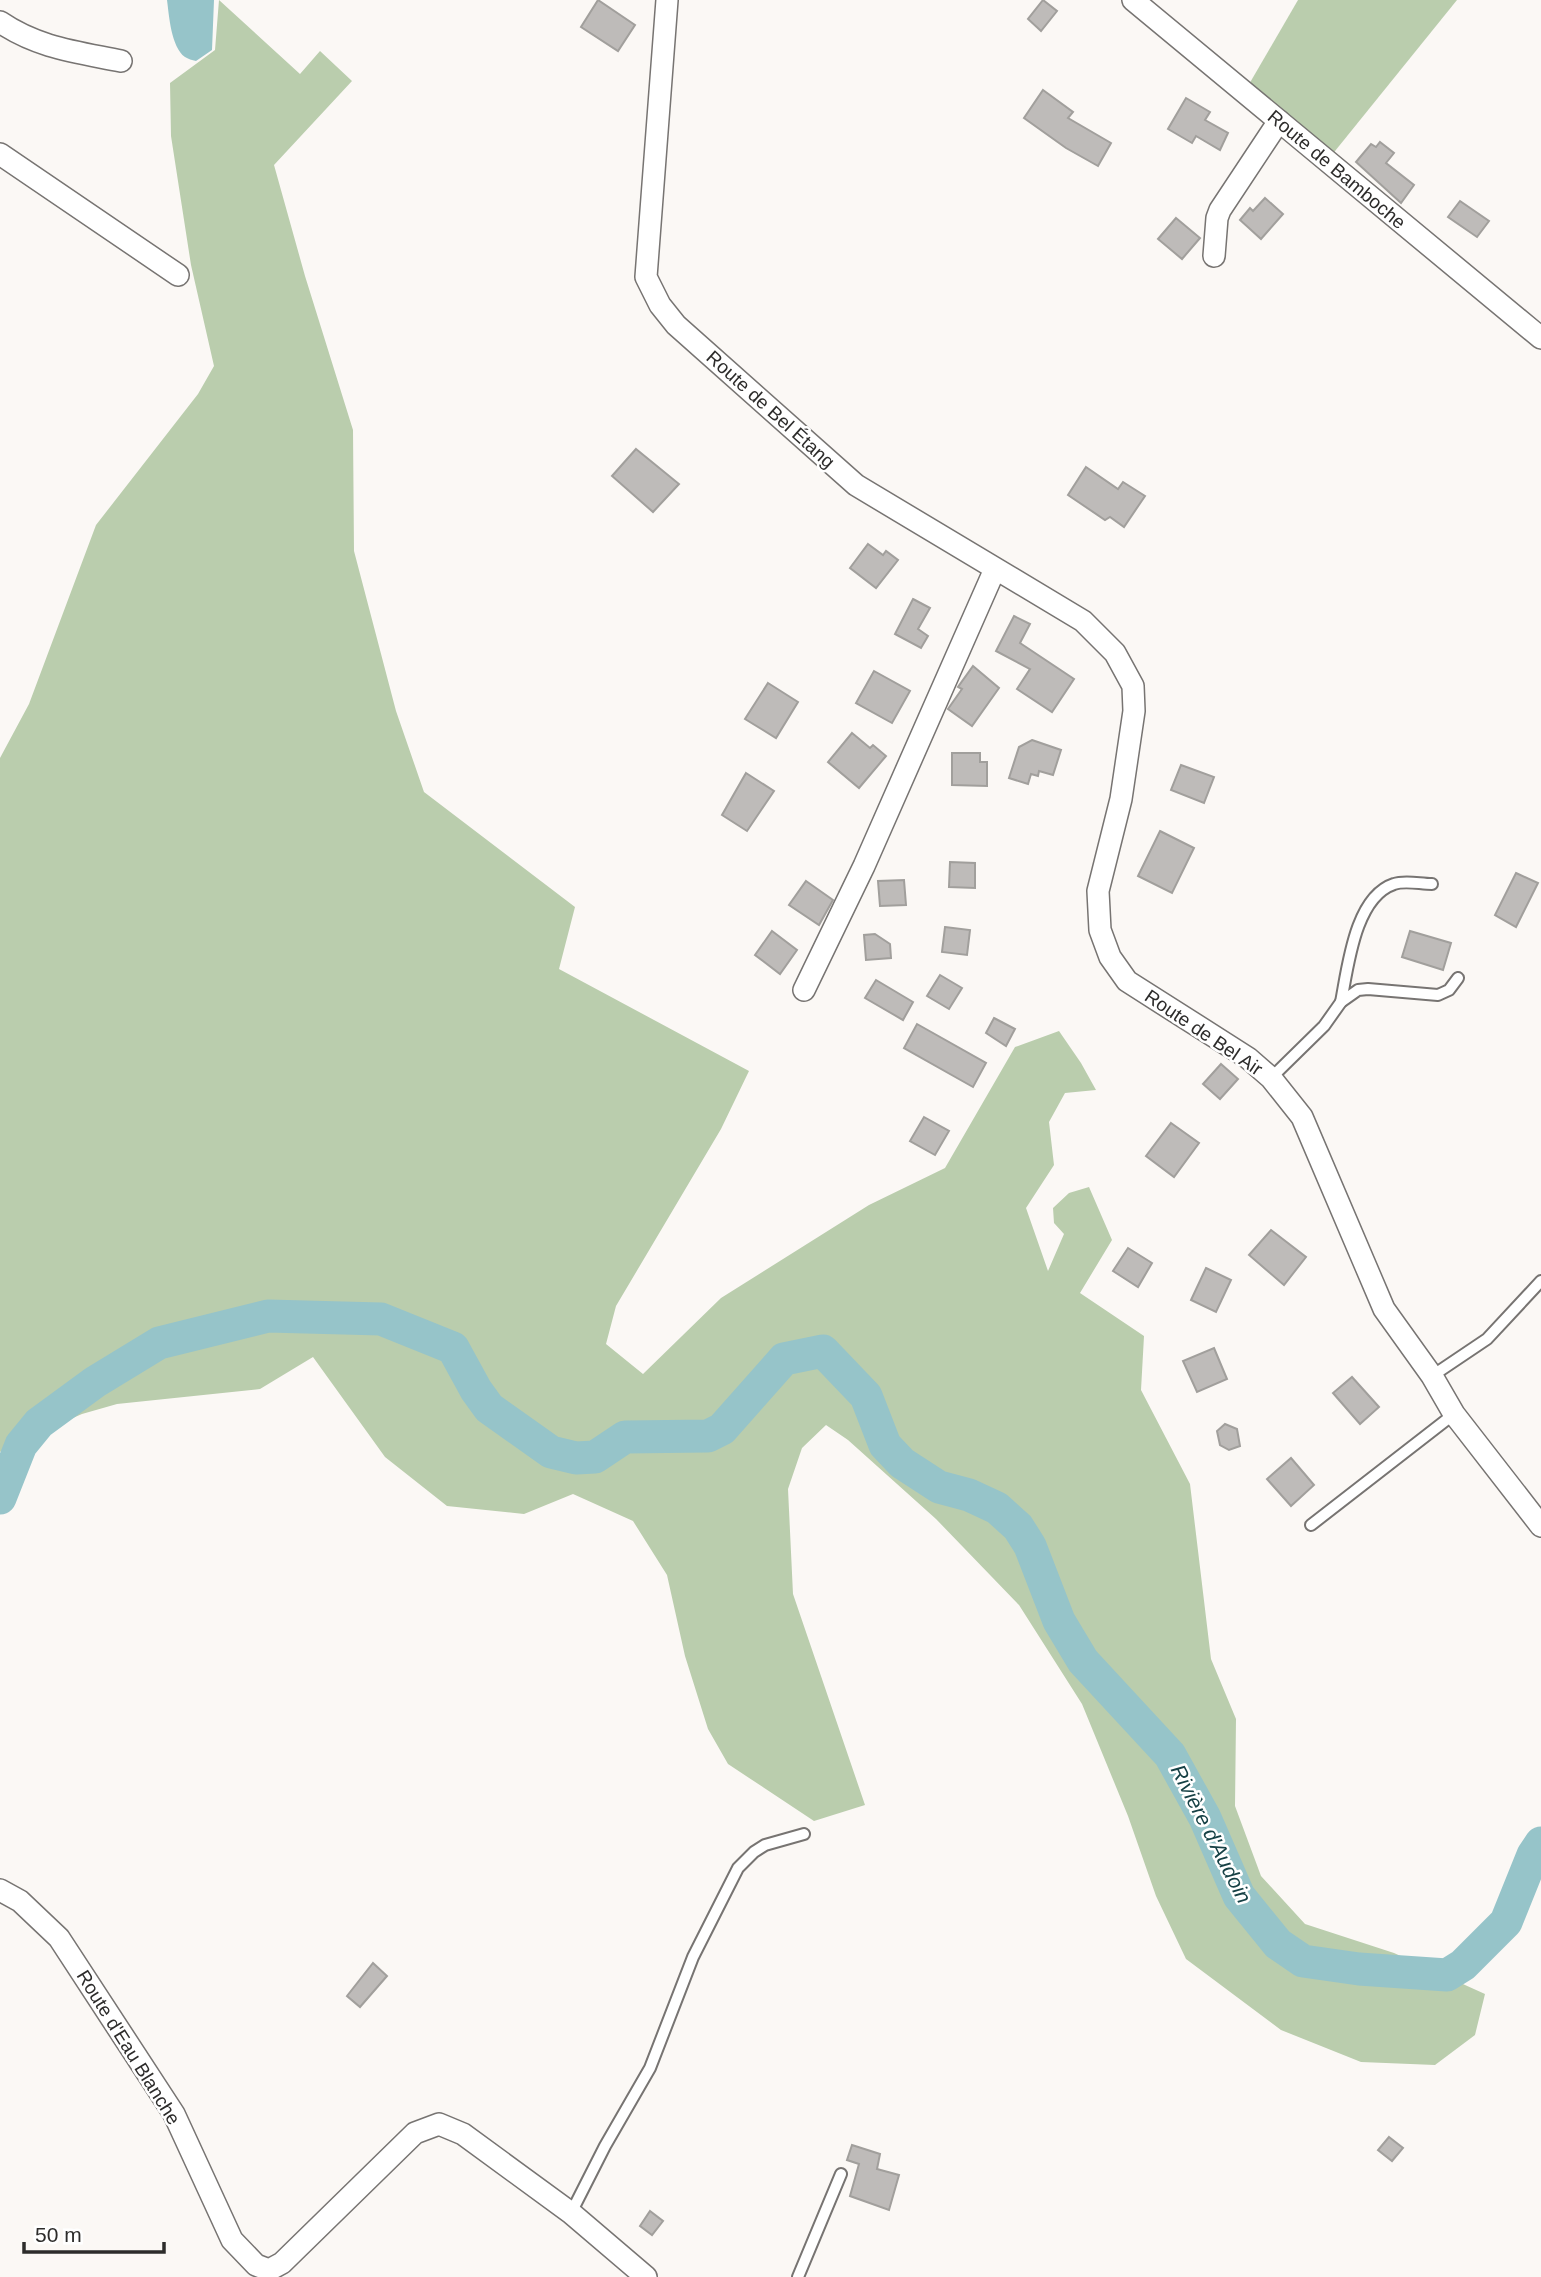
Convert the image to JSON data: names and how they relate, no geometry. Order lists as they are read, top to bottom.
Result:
{
  "streets": {
    "street": [
      "Route de Bamboche",
      "Route de Bel Étang",
      "Route de Bel Air",
      "Route d'Eau Blanche"
    ]
  },
  "crossings": [
    ["Route de Bel Étang", "Route de Bel Air"]
  ],
  "water": ["Rivière d'Audoin"],
  "scale_bar": "50 m"
}
